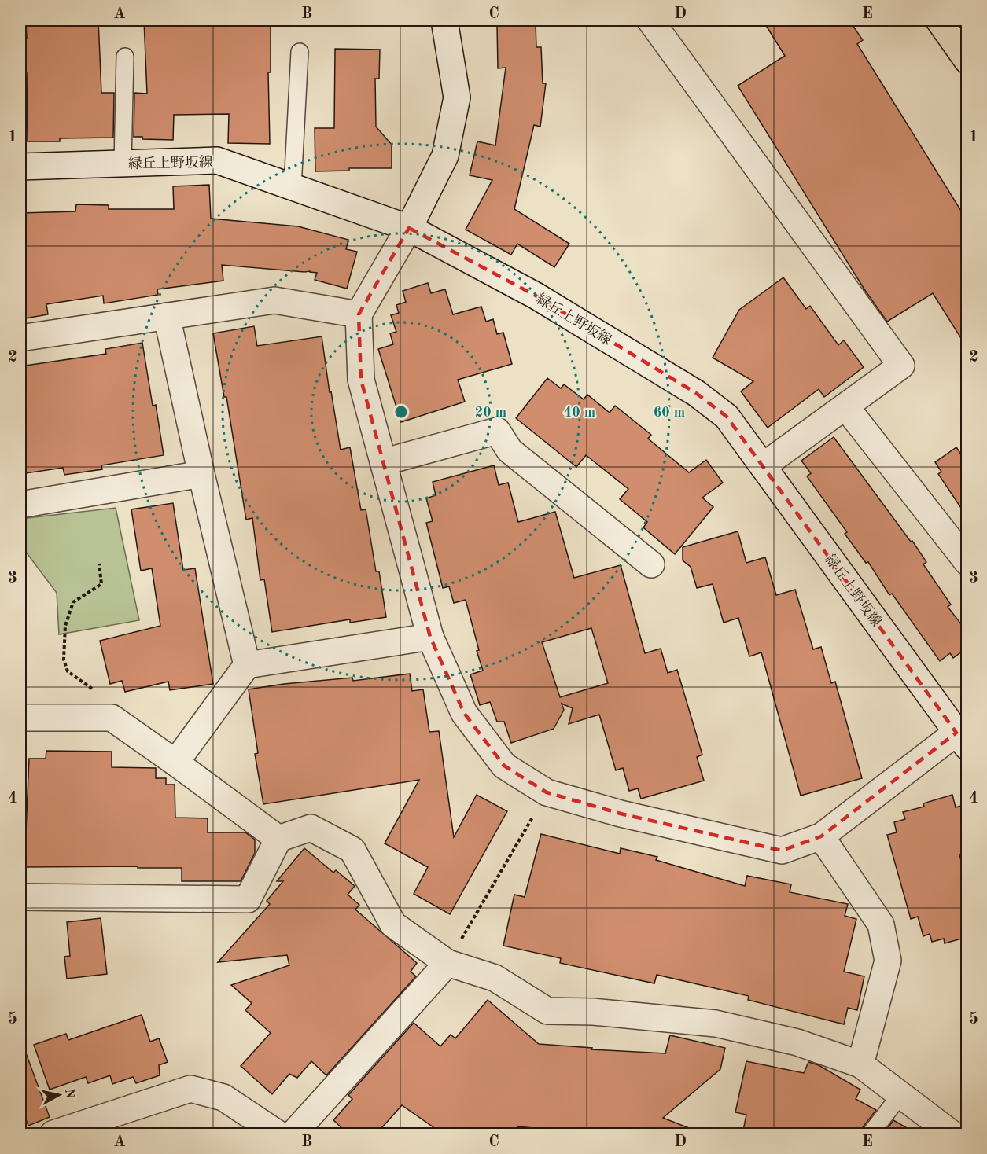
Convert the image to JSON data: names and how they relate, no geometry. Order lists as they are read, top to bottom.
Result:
{
  "streets": {
    "street": ["緑丘上野坂線"]
  },
  "north": "right",
  "grid": {
    "columns": [
      "A",
      "B",
      "C",
      "D",
      "E"
    ],
    "rows": [
      "1",
      "2",
      "3",
      "4",
      "5"
    ]
  },
  "rings": ["20 m", "40 m", "60 m"]
}
